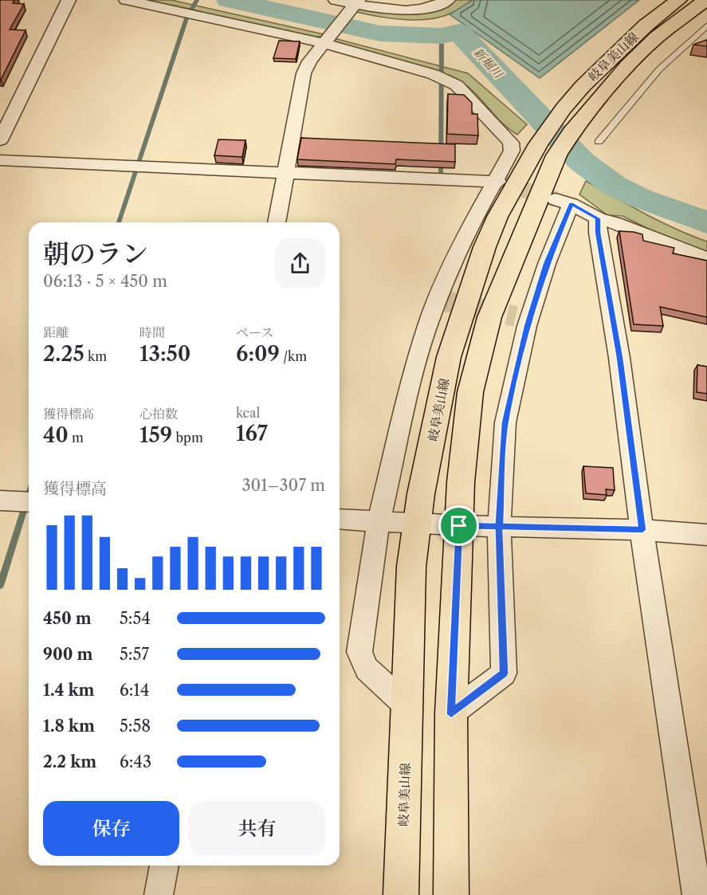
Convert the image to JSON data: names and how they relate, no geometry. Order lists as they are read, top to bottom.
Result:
{
  "streets": {
    "main road": ["岐阜美山線"]
  },
  "water": ["新堀川"],
  "page": {
    "heading": ["朝のラン", "06:13 · 5 × 450 m"],
    "stats": [
      ["距離", "2.25 km"],
      ["時間", "13:50"],
      ["ペース", "6:09 /km"],
      ["獲得標高", "40 m"],
      ["心拍数", "159 bpm"],
      ["kcal", "167"]
    ],
    "chart": ["獲得標高", "301–307 m"],
    "list": [
      {
        "name": "450 m",
        "note": "5:54"
      },
      {
        "name": "900 m",
        "note": "5:57"
      },
      {
        "name": "1.4 km",
        "note": "6:14"
      },
      {
        "name": "1.8 km",
        "note": "5:58"
      },
      {
        "name": "2.2 km",
        "note": "6:43"
      }
    ],
    "buttons": ["保存", "共有"]
  }
}
